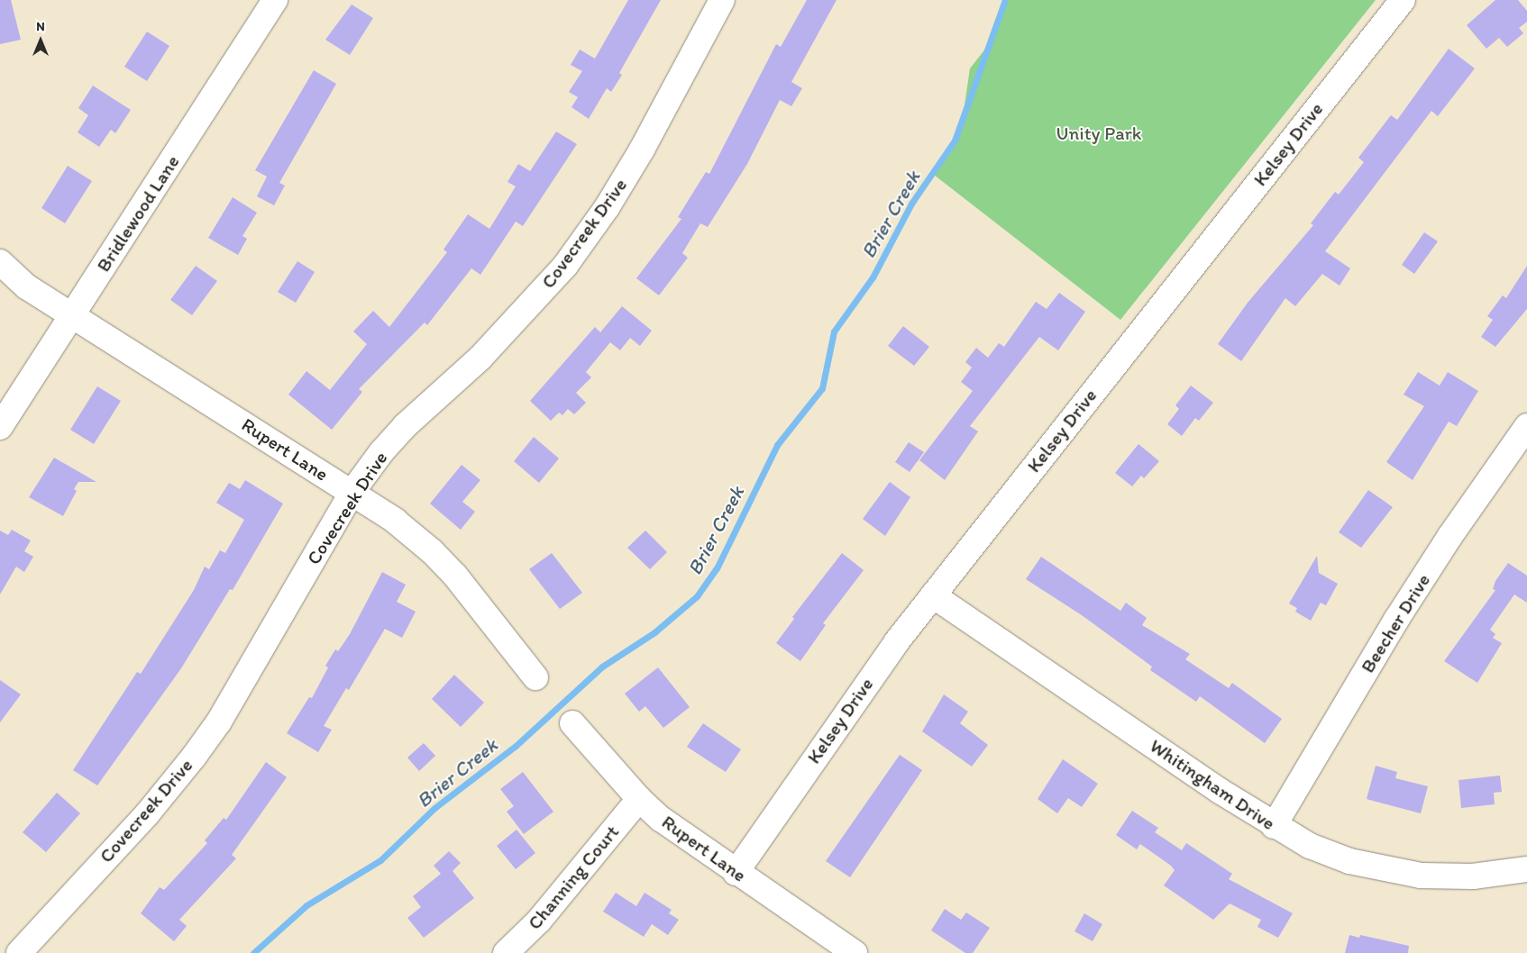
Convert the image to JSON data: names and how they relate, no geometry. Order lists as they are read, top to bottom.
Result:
{
  "streets": {
    "street": [
      "Kelsey Drive",
      "Bridlewood Lane",
      "Covecreek Drive",
      "Rupert Lane",
      "Beecher Drive",
      "Whitingham Drive",
      "Channing Court"
    ]
  },
  "crossings": [
    ["Kelsey Drive", "Rupert Lane"],
    ["Kelsey Drive", "Whitingham Drive"],
    ["Bridlewood Lane", "Rupert Lane"],
    ["Covecreek Drive", "Rupert Lane"],
    ["Rupert Lane", "Channing Court"],
    ["Beecher Drive", "Whitingham Drive"]
  ],
  "water": ["Brier Creek"],
  "parks": ["Unity Park"],
  "north": "top"
}
